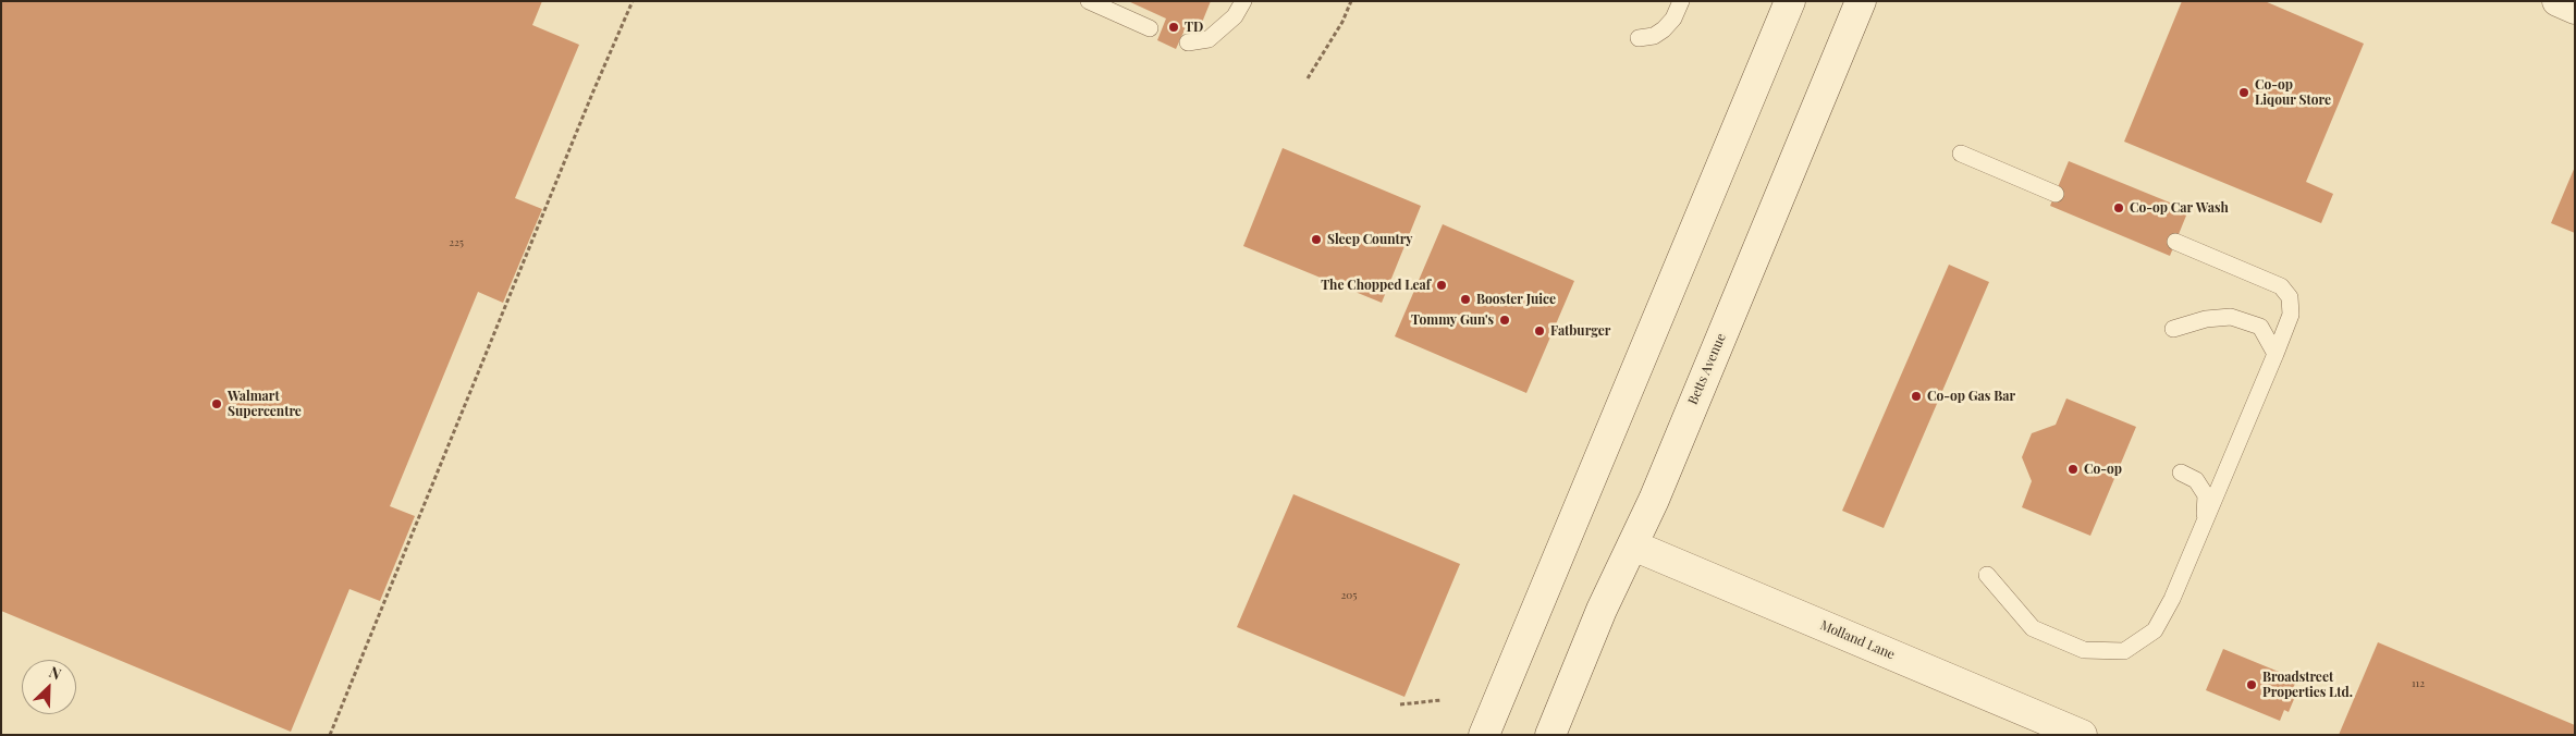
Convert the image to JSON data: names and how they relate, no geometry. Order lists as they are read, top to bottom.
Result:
{
  "streets": {
    "main road": ["Betts Avenue", "Molland Lane"]
  },
  "crossings": [
    ["Betts Avenue", "Molland Lane"]
  ],
  "places": [
    "TD",
    "Co-op Liqour Store",
    "Co-op Car Wash",
    "Sleep Country",
    "The Chopped Leaf",
    "Booster Juice",
    "Tommy Gun's",
    "Fatburger",
    "Co-op Gas Bar",
    "Walmart Supercentre",
    "Co-op",
    "Broadstreet Properties Ltd."
  ],
  "house_numbers": ["225", "205", "112"],
  "north": "top right"
}
